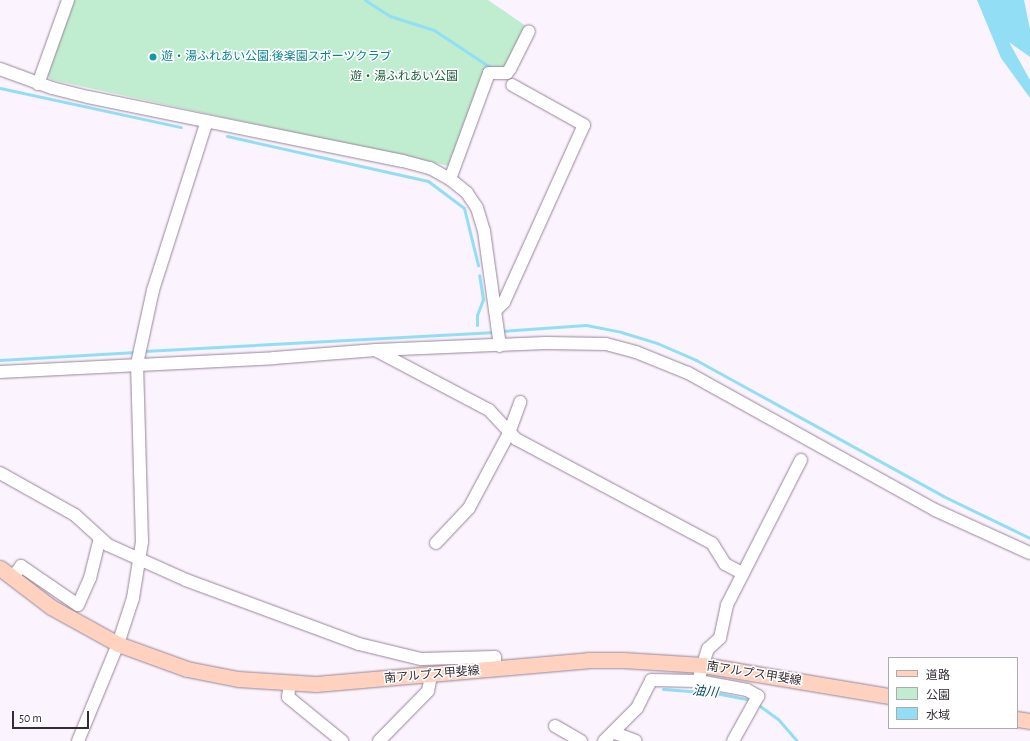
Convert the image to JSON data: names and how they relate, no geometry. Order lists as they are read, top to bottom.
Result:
{
  "streets": {
    "main road": ["南アルプス甲斐線"]
  },
  "water": ["油川"],
  "parks": ["遊・湯ふれあい公園"],
  "places": ["遊・湯ふれあい公園;後楽園スポーツクラブ"],
  "legend": ["道路", "公園", "水域"],
  "scale_bar": "50 m"
}
